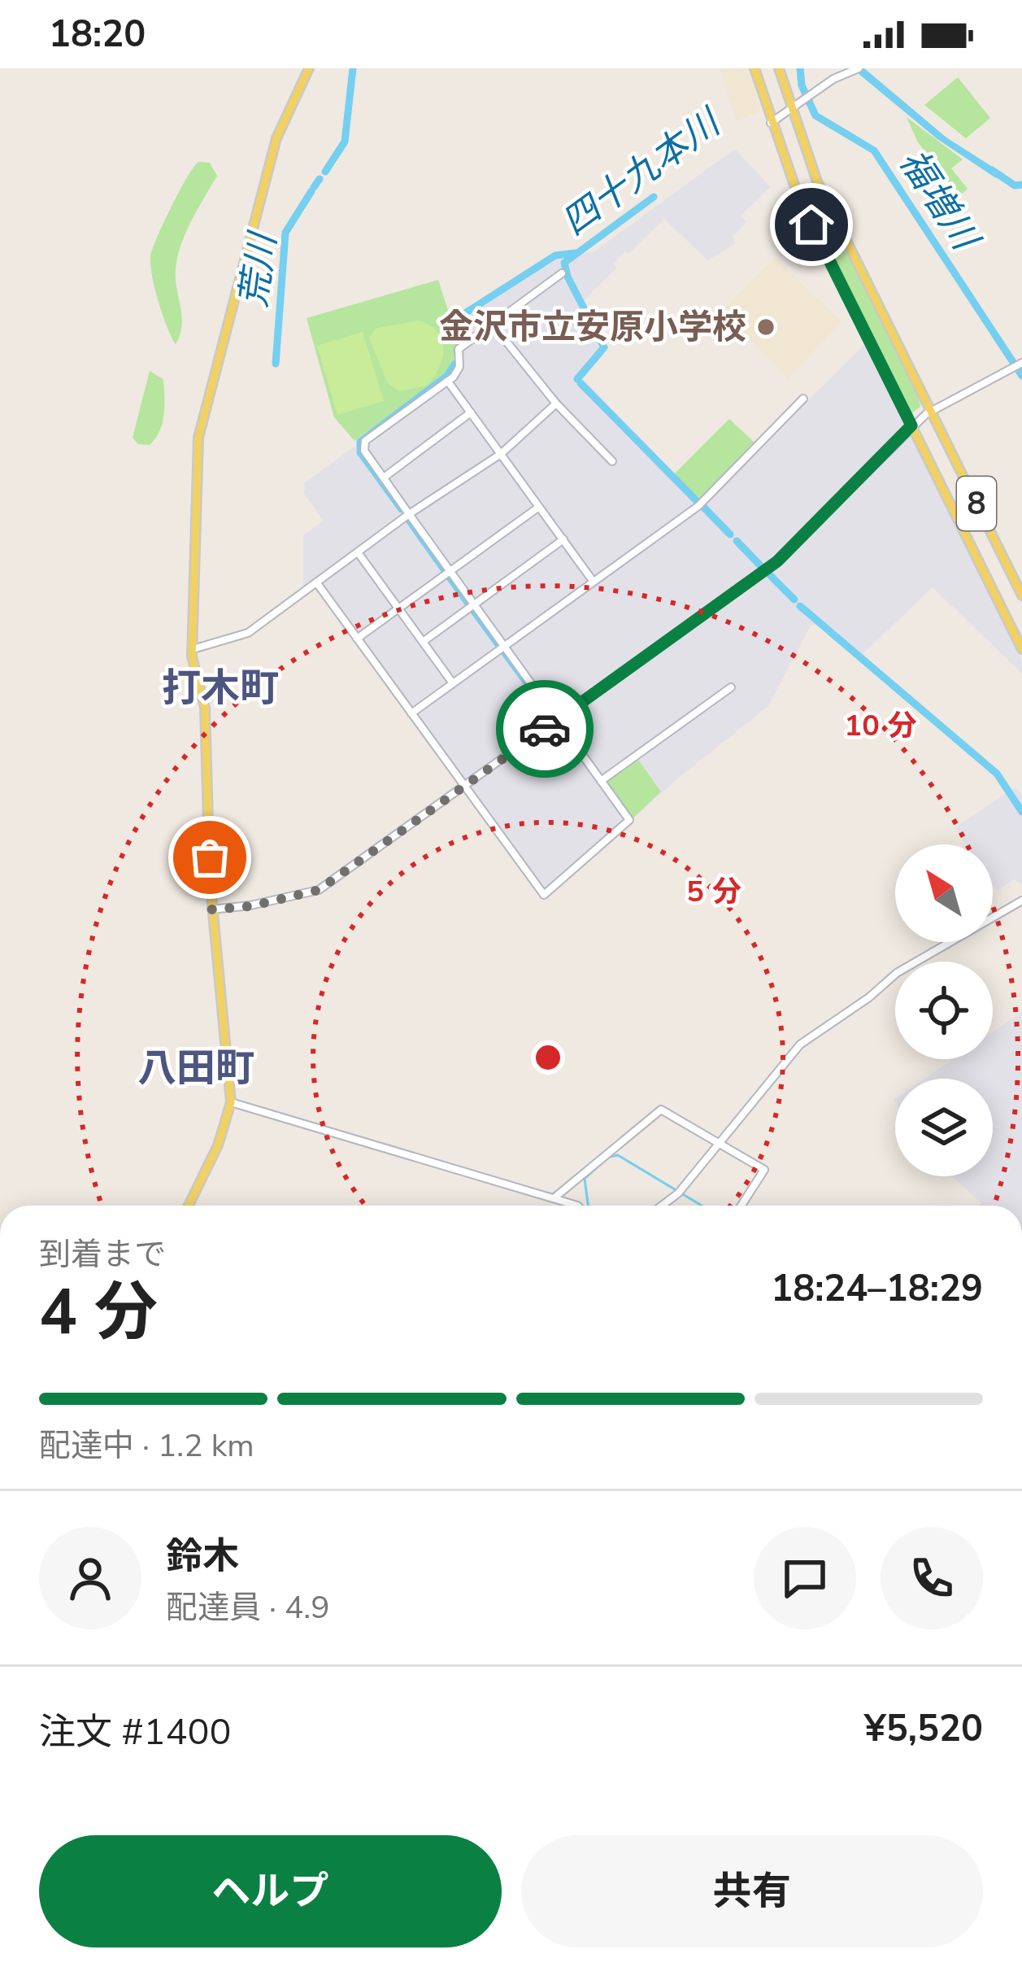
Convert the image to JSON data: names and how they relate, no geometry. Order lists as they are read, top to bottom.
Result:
{
  "streets": {
    "main road": ["8"]
  },
  "districts": ["打木町", "八田町"],
  "water": ["四十九本川", "福増川", "荒川"],
  "places": ["金沢市立安原小学校"],
  "north": "top left",
  "page": {
    "status": "18:20",
    "heading": ["4 分", "到着まで", "18:24–18:29"],
    "panel": [
      "鈴木",
      "配達員 · 4.9",
      "注文 #1400",
      "¥5,520"
    ],
    "bar": "配達中 · 1.2 km",
    "buttons": ["ヘルプ", "共有"]
  },
  "rings": ["10 分", "5 分"]
}
